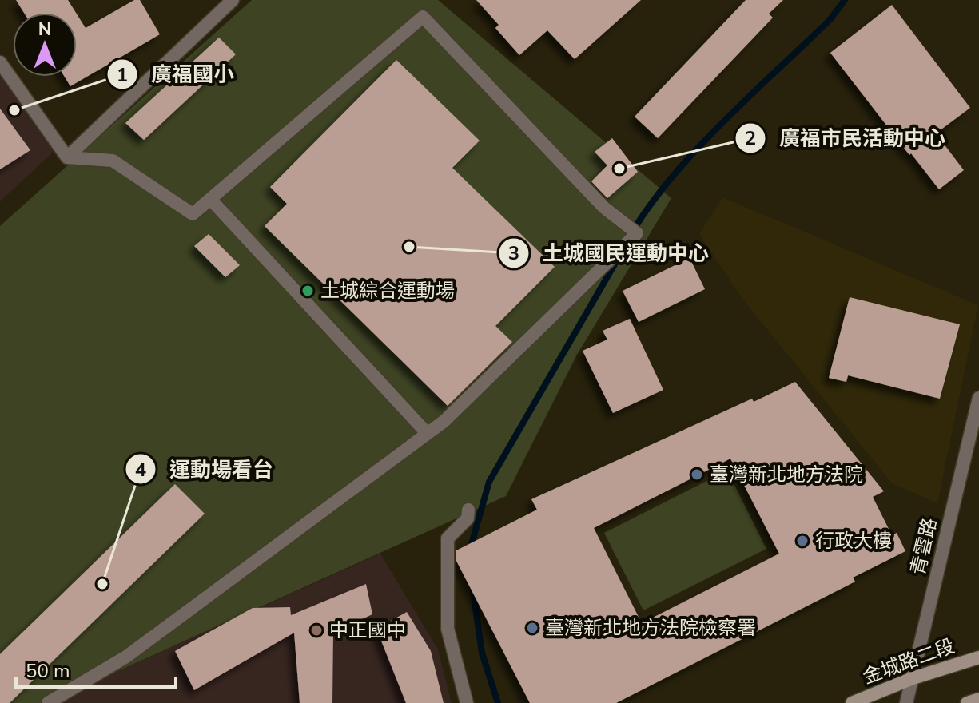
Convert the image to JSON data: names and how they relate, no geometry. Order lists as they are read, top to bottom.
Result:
{
  "streets": {
    "main road": ["金城路二段"],
    "street": ["青雲路"]
  },
  "crossings": [
    ["青雲路", "金城路二段"]
  ],
  "places": [
    "廣福國小",
    "廣福市民活動中心",
    "土城國民運動中心",
    "土城綜合運動場",
    "臺灣新北地方法院",
    "行政大樓",
    "運動場看台",
    "臺灣新北地方法院檢察署",
    "中正國中"
  ],
  "scale_bar": "50 m",
  "north": "top"
}
